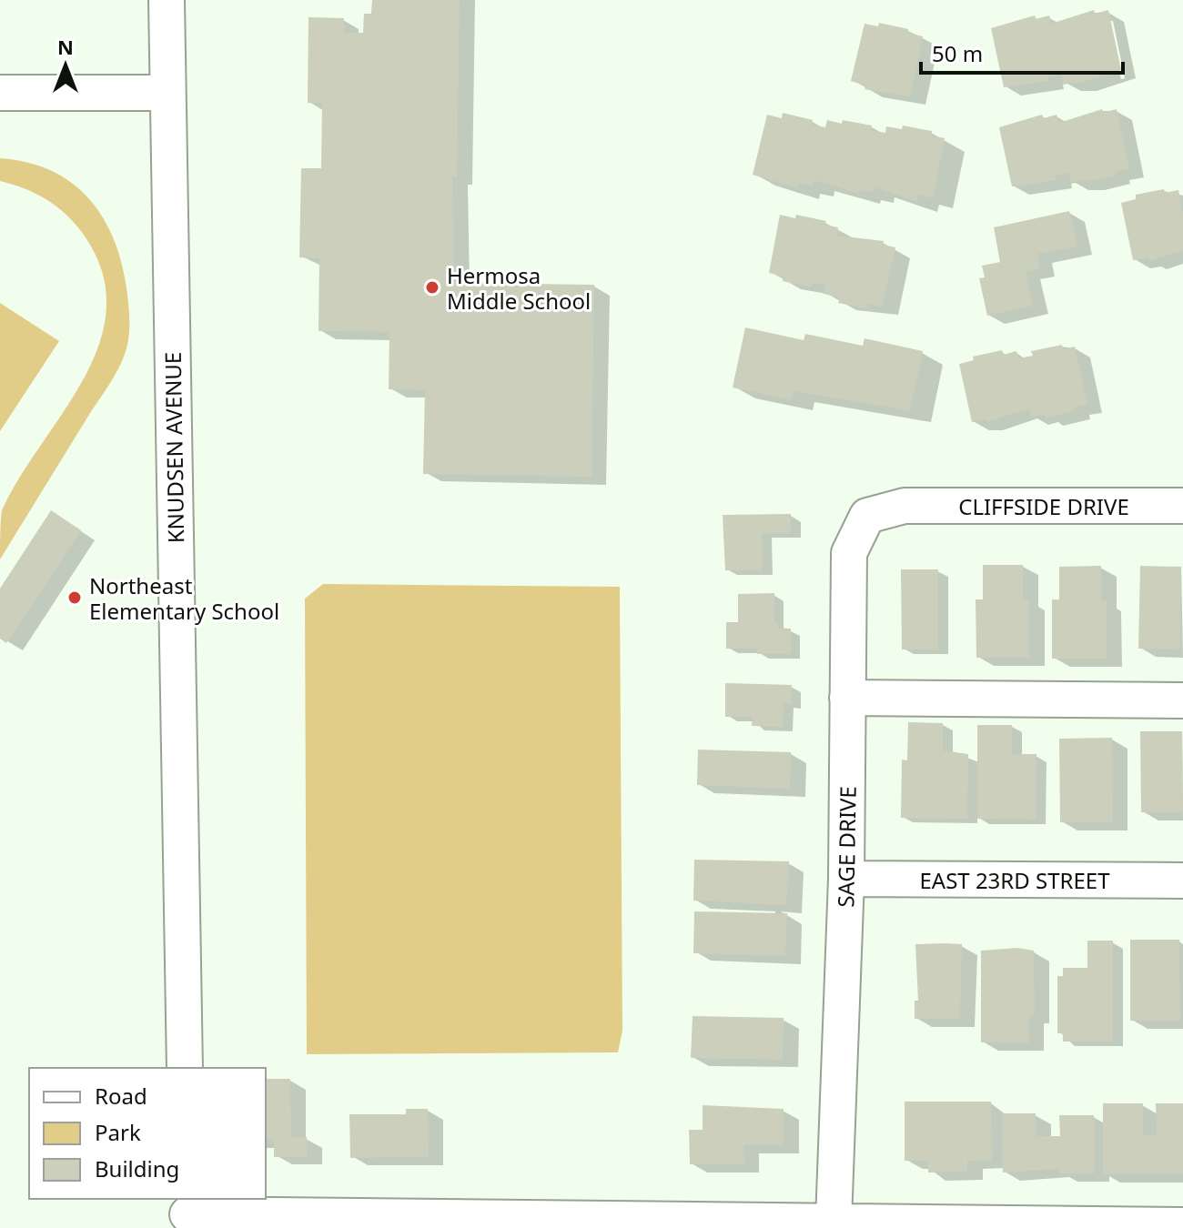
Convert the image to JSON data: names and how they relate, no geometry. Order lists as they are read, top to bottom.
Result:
{
  "streets": {
    "street": [
      "KNUDSEN AVENUE",
      "CLIFFSIDE DRIVE",
      "SAGE DRIVE",
      "EAST 23RD STREET"
    ]
  },
  "crossings": [
    ["CLIFFSIDE DRIVE", "SAGE DRIVE"],
    ["SAGE DRIVE", "EAST 23RD STREET"]
  ],
  "places": ["Hermosa Middle School", "Northeast Elementary School"],
  "legend": ["Road", "Park", "Building"],
  "scale_bar": "50 m",
  "north": "top"
}
